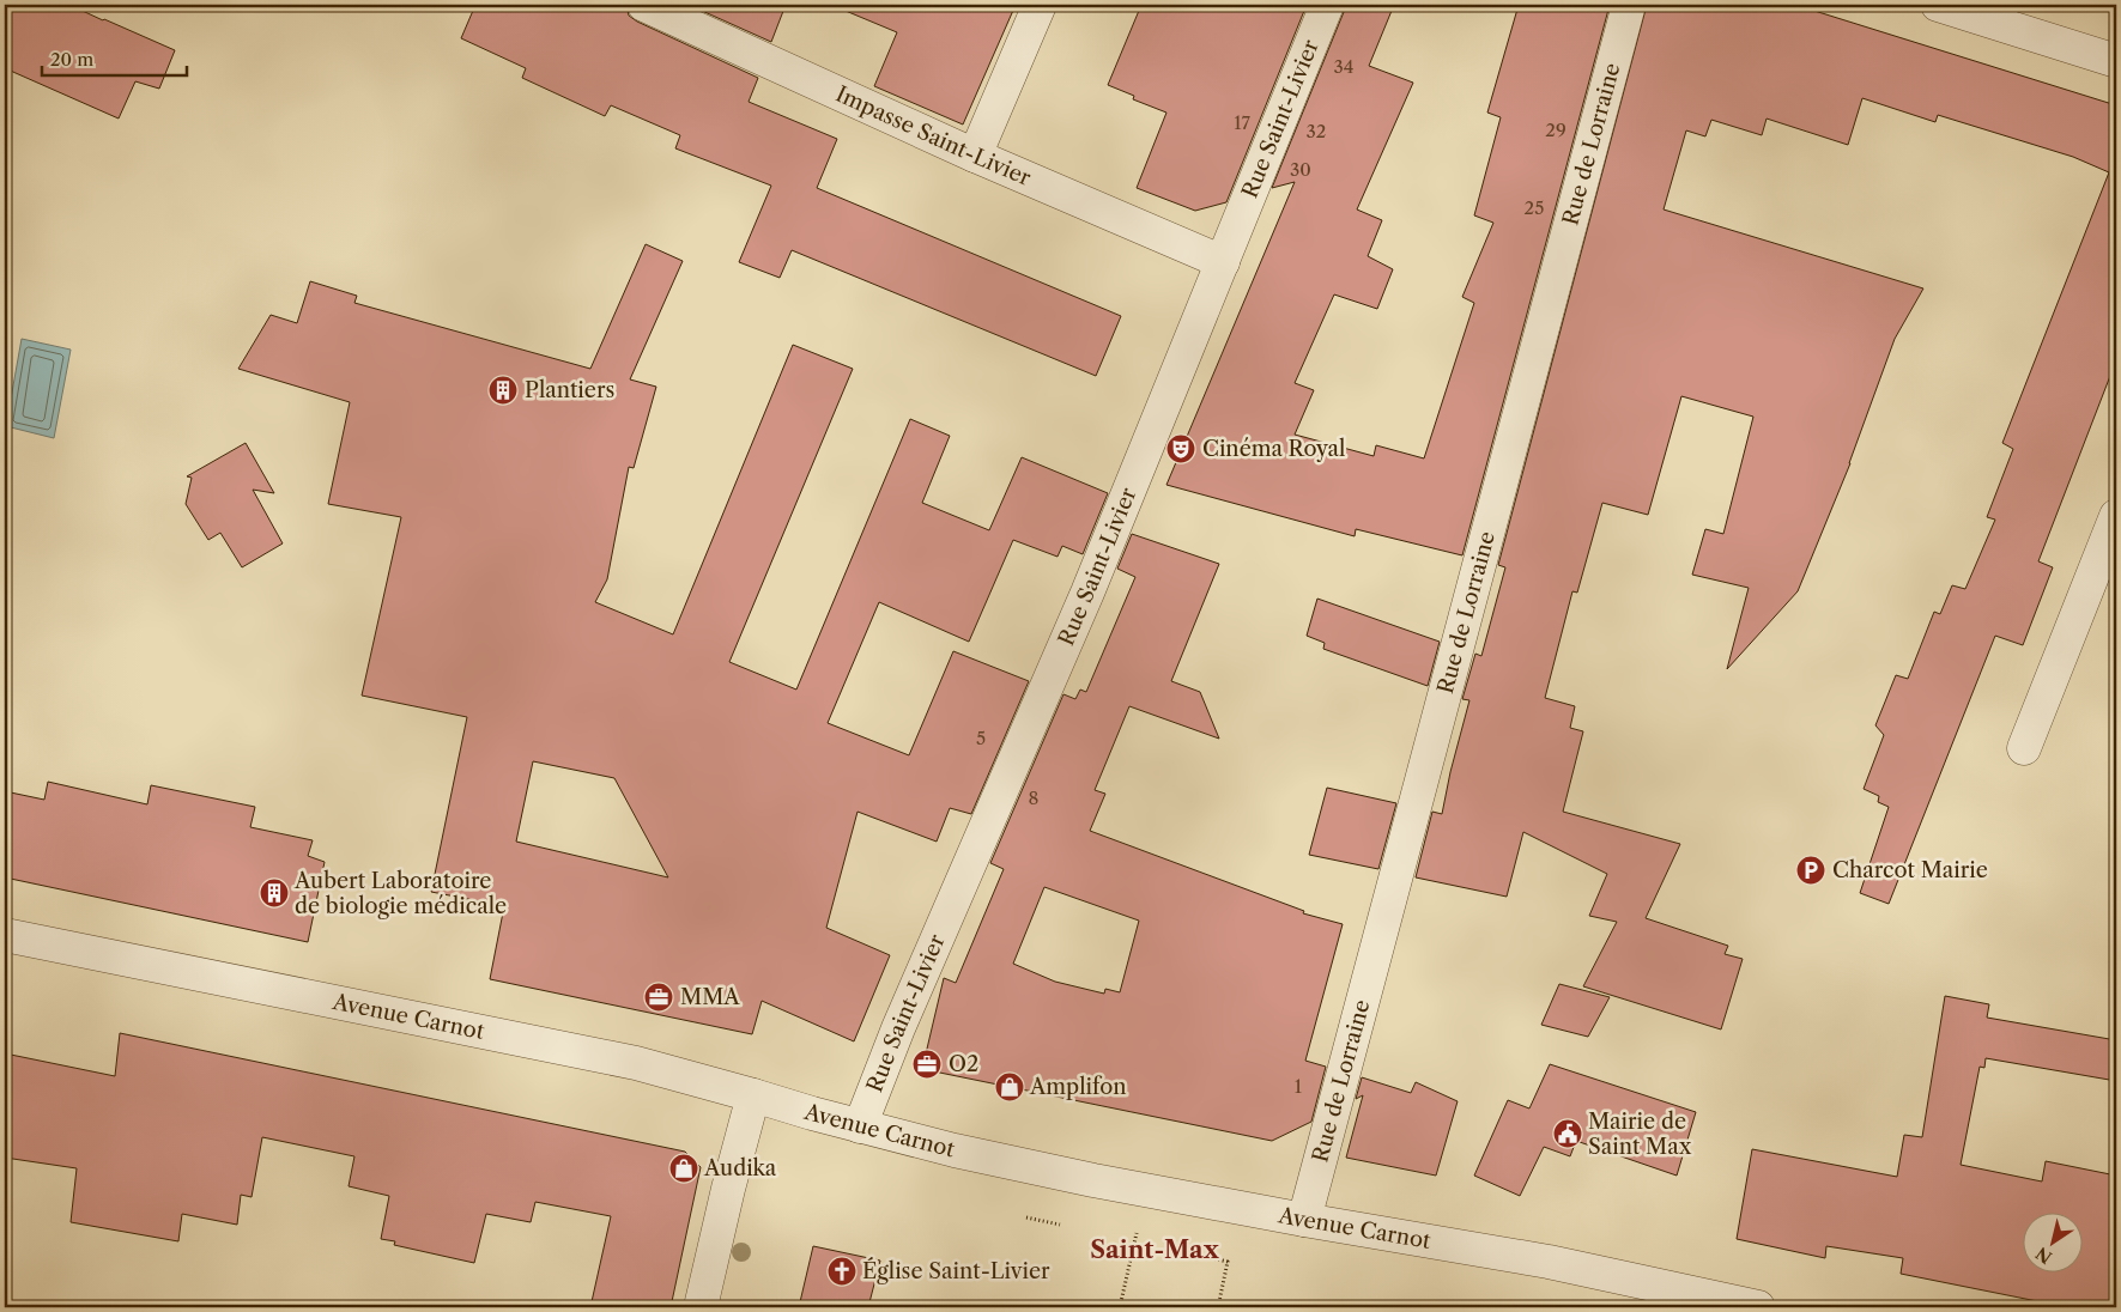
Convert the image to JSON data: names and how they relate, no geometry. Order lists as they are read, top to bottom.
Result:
{
  "streets": {
    "street": [
      "Rue Saint-Livier",
      "Impasse Saint-Livier",
      "Rue de Lorraine",
      "Avenue Carnot"
    ]
  },
  "crossings": [
    ["Rue Saint-Livier", "Impasse Saint-Livier"],
    ["Rue Saint-Livier", "Avenue Carnot"],
    ["Rue de Lorraine", "Avenue Carnot"]
  ],
  "districts": ["Saint-Max"],
  "places": {
    "building": ["Plantiers", "Aubert Laboratoire de biologie médicale"],
    "theatre": ["Cinéma Royal"],
    "parking": ["Charcot Mairie"],
    "office": ["MMA", "O2"],
    "shop": ["Amplifon", "Audika"],
    "public building": ["Mairie de Saint Max"],
    "church": ["Église Saint-Livier"]
  },
  "house_numbers": [
    "34",
    "17",
    "29",
    "32",
    "30",
    "25",
    "5",
    "8",
    "1"
  ],
  "scale_bar": "20 m",
  "north": "bottom left"
}
